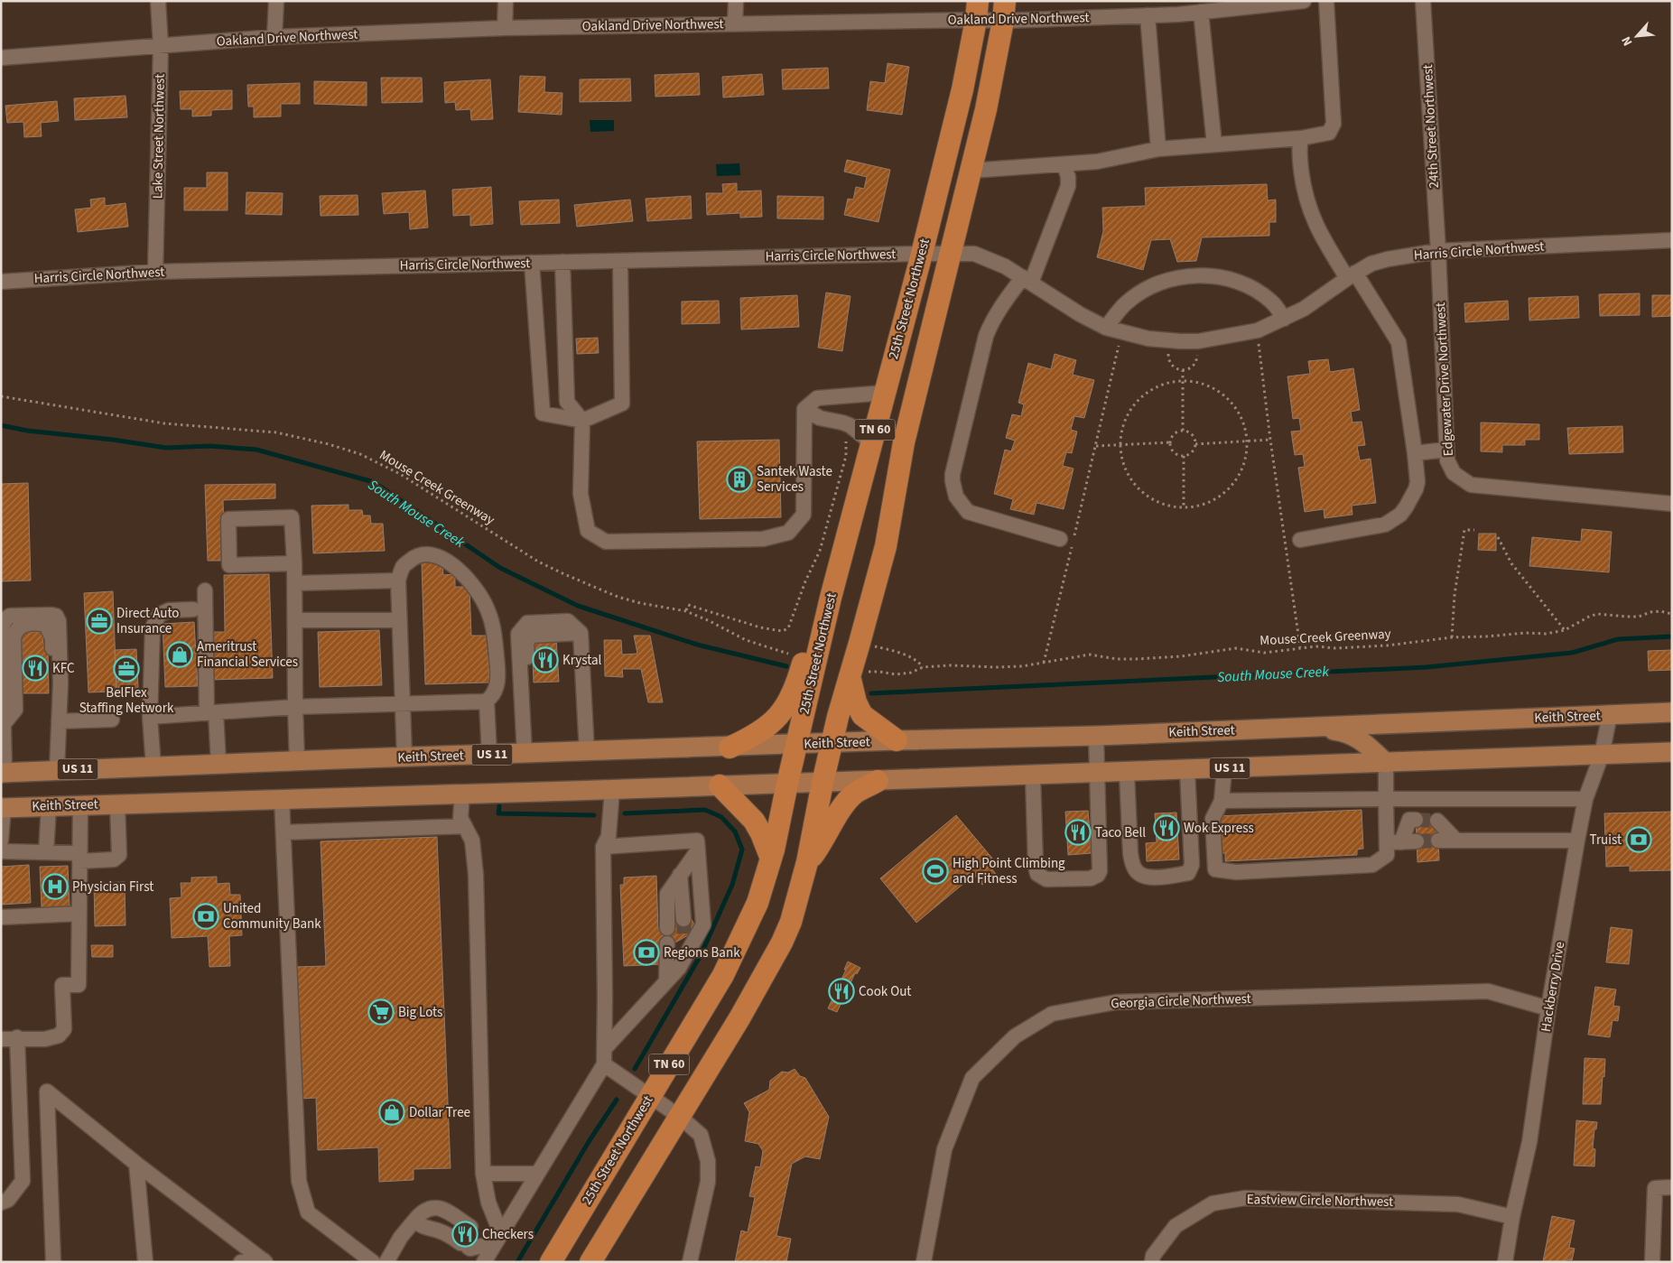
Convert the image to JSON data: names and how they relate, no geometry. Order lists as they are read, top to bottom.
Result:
{
  "streets": {
    "highway": ["25th Street Northwest", "TN 60"],
    "main road": ["Keith Street", "US 11"],
    "street": [
      "Oakland Drive Northwest",
      "24th Street Northwest",
      "Lake Street Northwest",
      "Harris Circle Northwest",
      "Edgewater Drive Northwest",
      "Hackberry Drive",
      "Georgia Circle Northwest",
      "Eastview Circle Northwest"
    ],
    "path": ["Mouse Creek Greenway"]
  },
  "crossings": [
    ["Oakland Drive Northwest", "Lake Street Northwest"],
    ["Oakland Drive Northwest", "25th Street Northwest"],
    ["24th Street Northwest", "Harris Circle Northwest"],
    ["24th Street Northwest", "Edgewater Drive Northwest"],
    ["Lake Street Northwest", "Harris Circle Northwest"],
    ["Harris Circle Northwest", "25th Street Northwest"],
    ["Harris Circle Northwest", "Edgewater Drive Northwest"],
    ["25th Street Northwest", "Mouse Creek Greenway"],
    ["25th Street Northwest", "Keith Street"],
    ["Keith Street", "Hackberry Drive"],
    ["Hackberry Drive", "Georgia Circle Northwest"],
    ["Hackberry Drive", "Eastview Circle Northwest"]
  ],
  "water": ["South Mouse Creek"],
  "places": {
    "building": ["Santek Waste Services"],
    "office": ["Direct Auto Insurance", "BelFlex Staffing Network"],
    "shop": ["Ameritrust Financial Services", "Dollar Tree"],
    "restaurant": [
      "Krystal",
      "KFC",
      "Wok Express",
      "Taco Bell",
      "Cook Out",
      "Checkers"
    ],
    "bank": ["Truist", "United Community Bank", "Regions Bank"],
    "sports": ["High Point Climbing and Fitness"],
    "hospital": ["Physician First"],
    "supermarket": ["Big Lots"]
  },
  "north": "bottom left"
}
